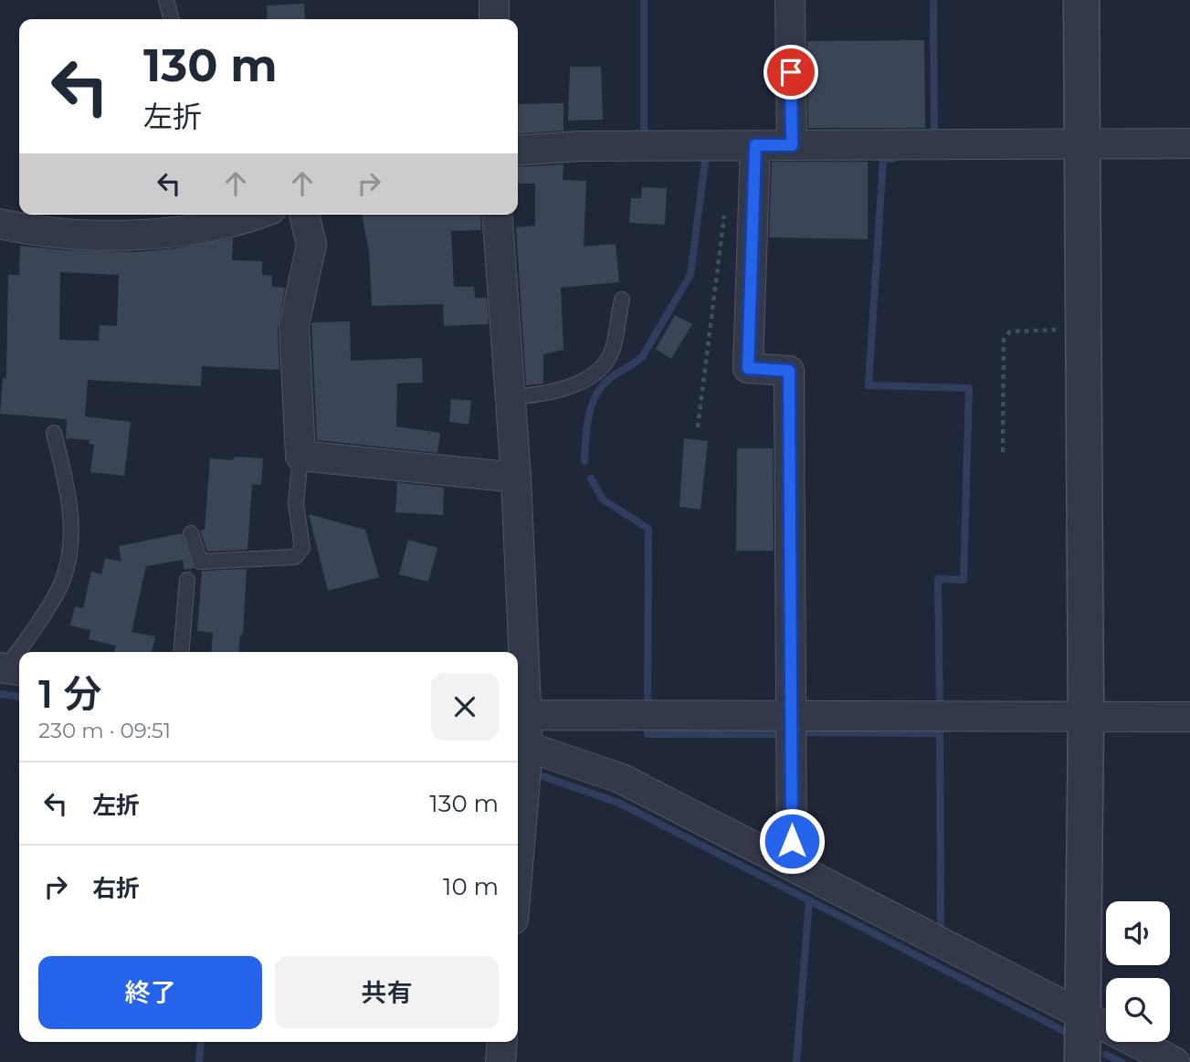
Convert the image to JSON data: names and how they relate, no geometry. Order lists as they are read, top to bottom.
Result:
{
  "page": {
    "turn": ["130 m", "左折"],
    "heading": ["1 分", "230 m · 09:51"],
    "list": [
      {
        "name": "左折",
        "value": "130 m"
      },
      {
        "name": "右折",
        "value": "10 m"
      }
    ],
    "buttons": ["終了", "共有"]
  }
}
